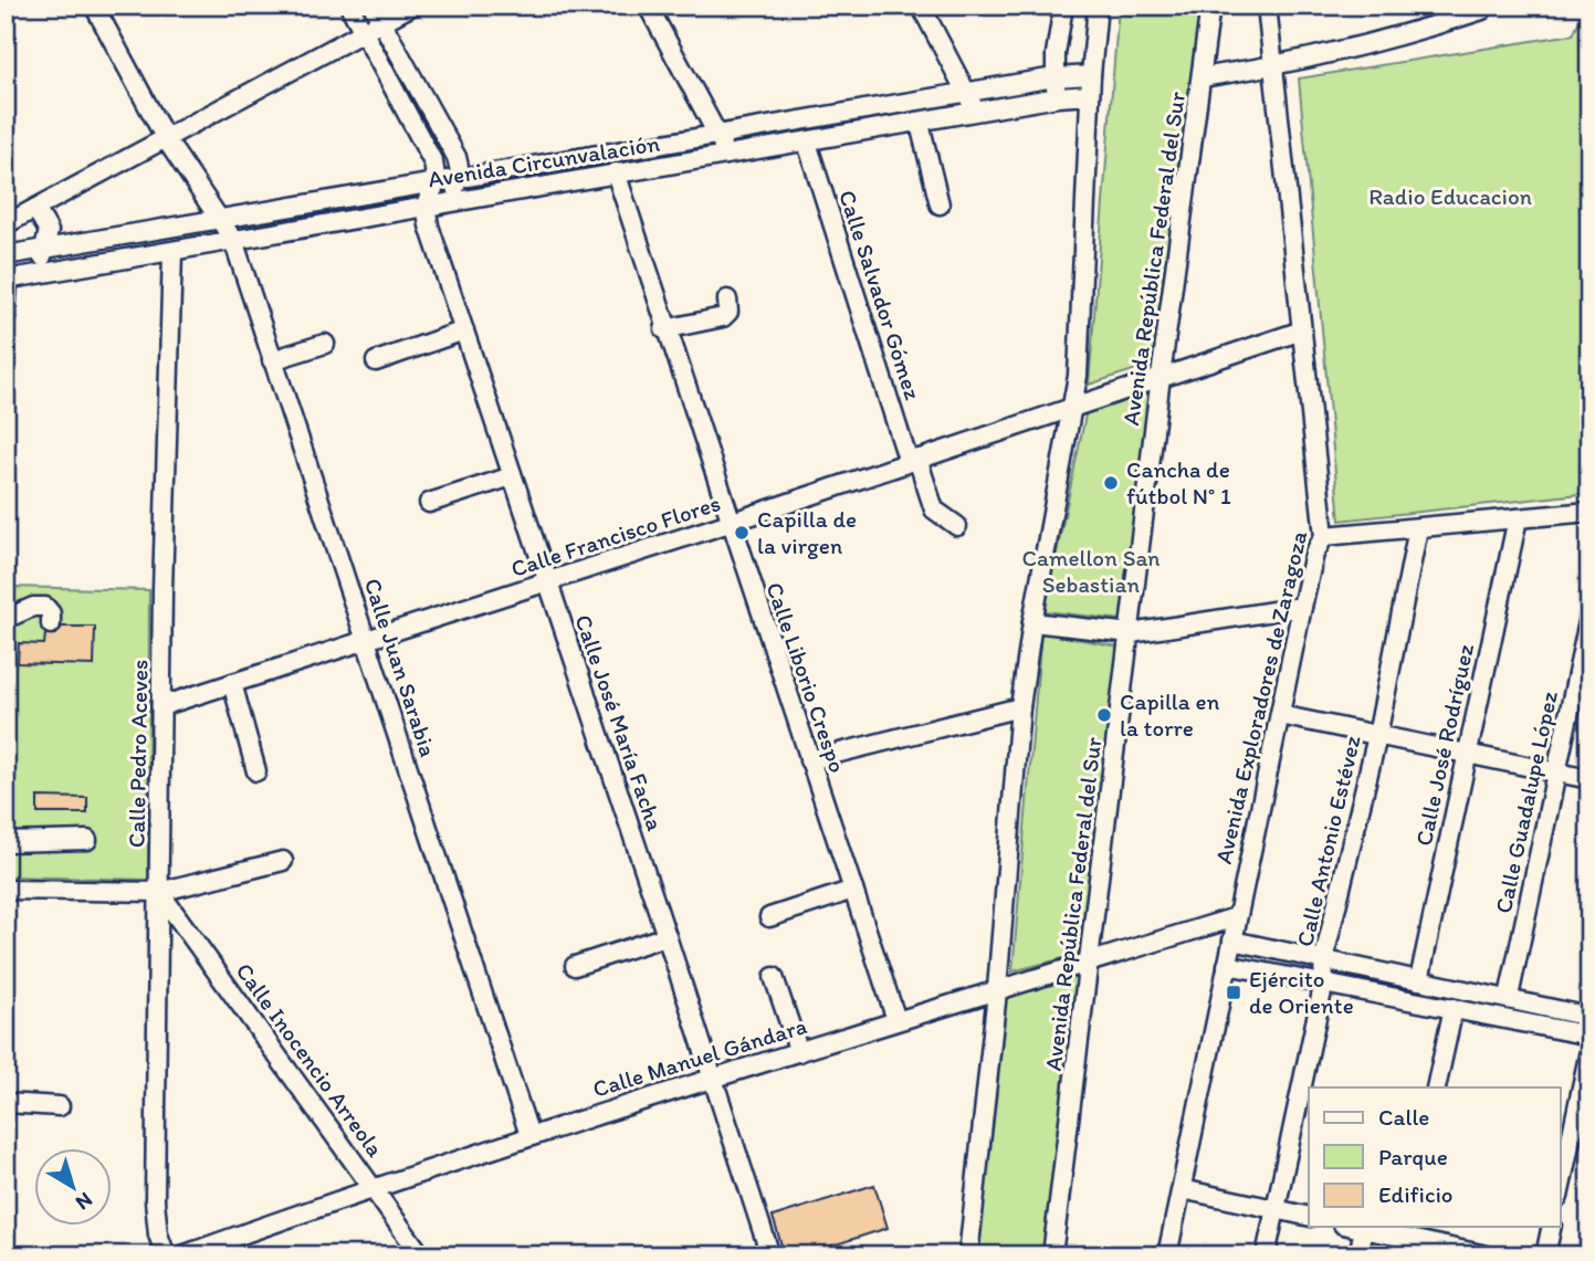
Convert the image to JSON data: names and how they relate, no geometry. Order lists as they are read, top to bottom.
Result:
{
  "streets": {
    "street": [
      "Avenida Circunvalación",
      "Avenida República Federal del Sur",
      "Calle Salvador Gómez",
      "Calle Francisco Flores",
      "Calle Juan Sarabia",
      "Calle Liborio Crespo",
      "Avenida Exploradores de Zaragoza",
      "Calle José María Facha",
      "Calle José Rodríguez",
      "Calle Pedro Aceves",
      "Calle Guadalupe López",
      "Calle Antonio Estévez",
      "Calle Manuel Gándara",
      "Calle Inocencio Arreola"
    ]
  },
  "crossings": [
    ["Avenida Circunvalación", "Calle Salvador Gómez"],
    ["Avenida Circunvalación", "Calle Juan Sarabia"],
    ["Avenida Circunvalación", "Calle Liborio Crespo"],
    ["Avenida Circunvalación", "Calle José María Facha"],
    ["Avenida Circunvalación", "Calle Pedro Aceves"],
    ["Avenida República Federal del Sur", "Calle Francisco Flores"],
    ["Avenida República Federal del Sur", "Calle Manuel Gándara"],
    ["Calle Salvador Gómez", "Calle Francisco Flores"],
    ["Calle Francisco Flores", "Calle Juan Sarabia"],
    ["Calle Francisco Flores", "Calle Liborio Crespo"],
    ["Calle Francisco Flores", "Avenida Exploradores de Zaragoza"],
    ["Calle Francisco Flores", "Calle José María Facha"],
    ["Calle Francisco Flores", "Calle Pedro Aceves"],
    ["Calle Juan Sarabia", "Calle Manuel Gándara"],
    ["Calle Liborio Crespo", "Calle Manuel Gándara"],
    ["Avenida Exploradores de Zaragoza", "Calle Manuel Gándara"],
    ["Calle José María Facha", "Calle Manuel Gándara"],
    ["Calle Pedro Aceves", "Calle Inocencio Arreola"],
    ["Calle Manuel Gándara", "Calle Inocencio Arreola"]
  ],
  "parks": ["Radio Educacion", "Camellon San Sebastian"],
  "places": {
    "other": ["Cancha de fútbol N° 1", "Capilla de la virgen", "Capilla en la torre"],
    "transit": ["Ejército de Oriente"]
  },
  "legend": ["Calle", "Parque", "Edificio"],
  "north": "bottom right"
}
